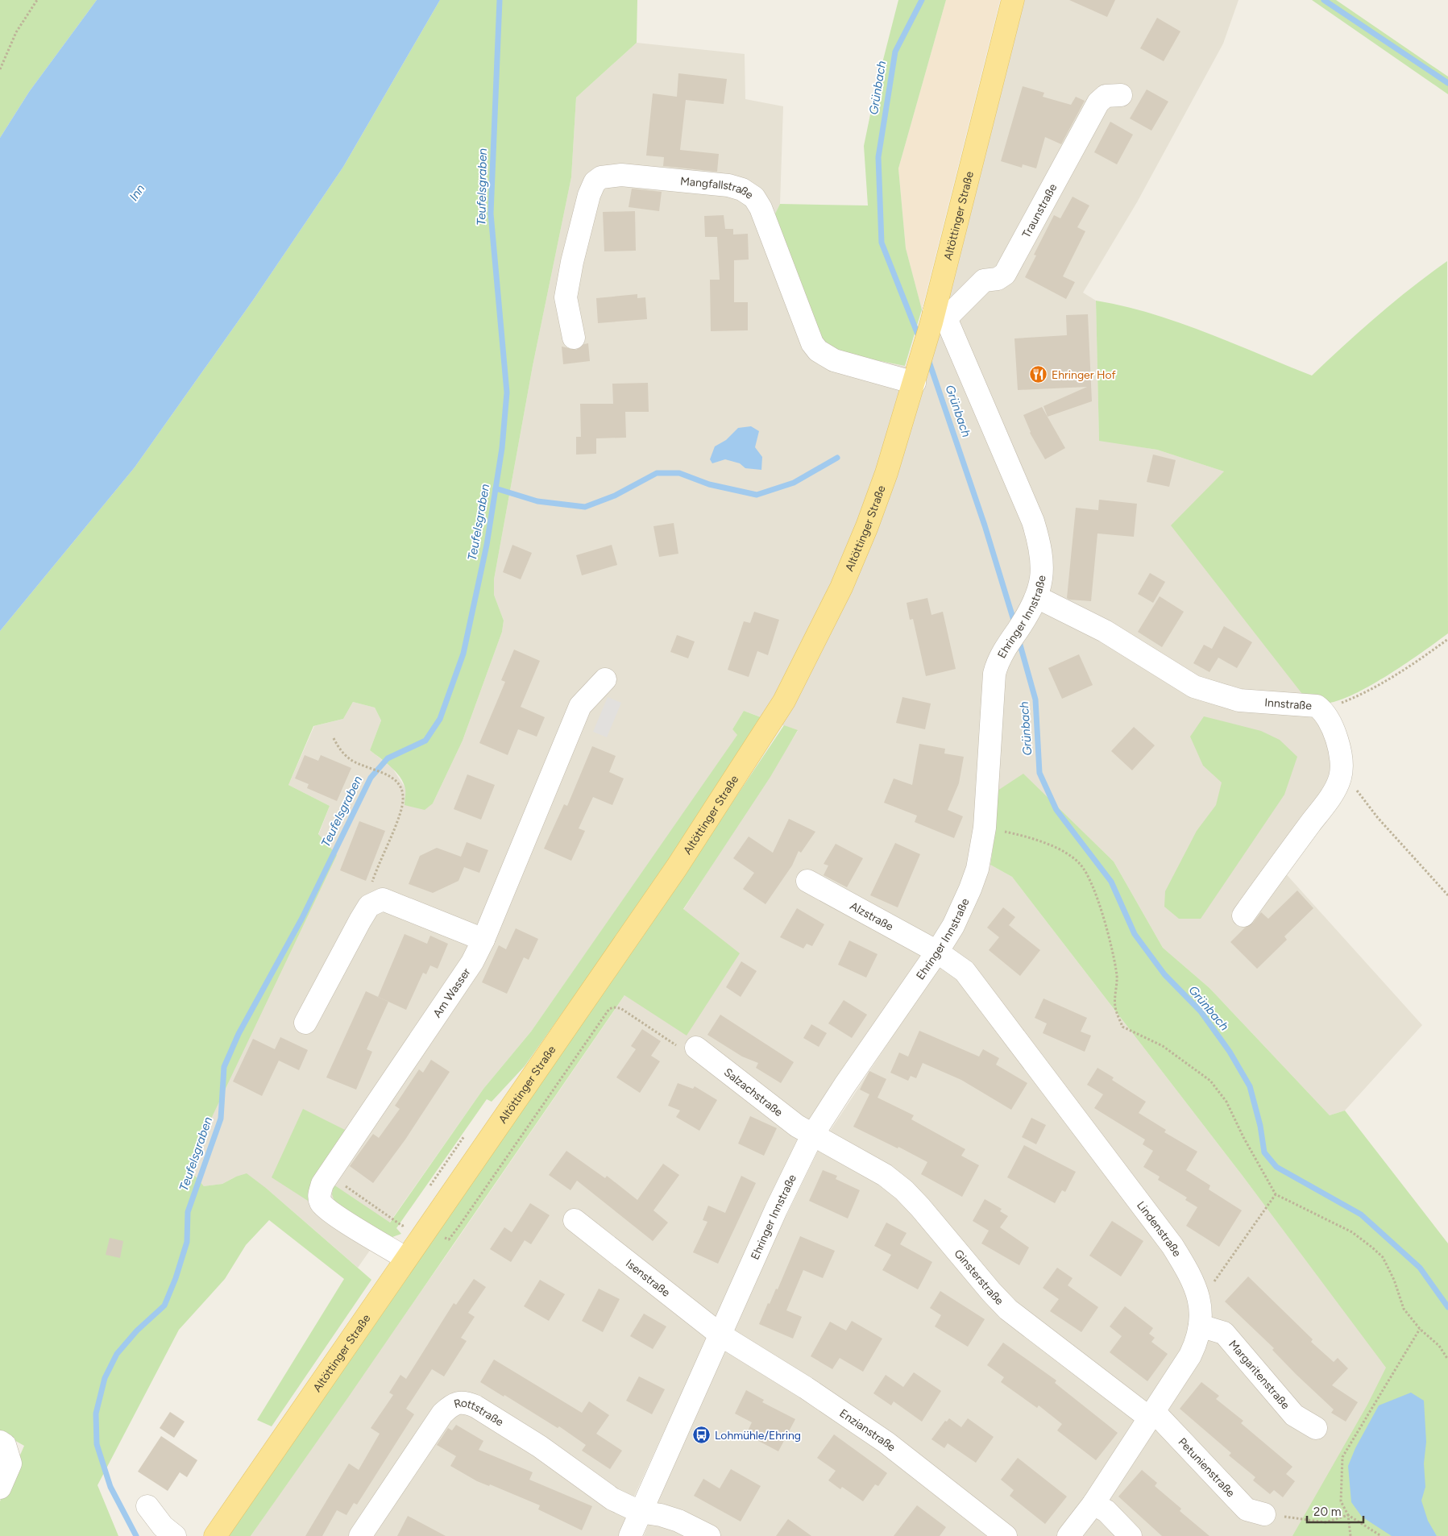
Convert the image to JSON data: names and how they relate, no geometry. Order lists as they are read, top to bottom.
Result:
{
  "streets": {
    "main road": ["Altöttinger Straße"],
    "street": [
      "Mangfallstraße",
      "Traunstraße",
      "Ehringer Innstraße",
      "Innstraße",
      "Alzstraße",
      "Am Wasser",
      "Salzachstraße",
      "Lindenstraße",
      "Ginsterstraße",
      "Isenstraße",
      "Margaritenstraße",
      "Rottstraße",
      "Enzianstraße",
      "Petunienstraße"
    ]
  },
  "crossings": [
    ["Mangfallstraße", "Altöttinger Straße"],
    ["Traunstraße", "Altöttinger Straße"],
    ["Traunstraße", "Ehringer Innstraße"],
    ["Altöttinger Straße", "Ehringer Innstraße"],
    ["Altöttinger Straße", "Am Wasser"],
    ["Ehringer Innstraße", "Innstraße"],
    ["Ehringer Innstraße", "Alzstraße"],
    ["Ehringer Innstraße", "Salzachstraße"],
    ["Ehringer Innstraße", "Lindenstraße"],
    ["Ehringer Innstraße", "Ginsterstraße"],
    ["Ehringer Innstraße", "Isenstraße"],
    ["Ehringer Innstraße", "Rottstraße"],
    ["Ehringer Innstraße", "Enzianstraße"],
    ["Alzstraße", "Lindenstraße"],
    ["Salzachstraße", "Ginsterstraße"],
    ["Lindenstraße", "Ginsterstraße"],
    ["Lindenstraße", "Margaritenstraße"],
    ["Lindenstraße", "Petunienstraße"],
    ["Ginsterstraße", "Petunienstraße"],
    ["Isenstraße", "Enzianstraße"]
  ],
  "water": ["Grünbach", "Teufelsgraben", "Inn"],
  "places": {
    "restaurant": ["Ehringer Hof"],
    "bus stop": ["Lohmühle/Ehring"]
  },
  "scale_bar": "20 m"
}
